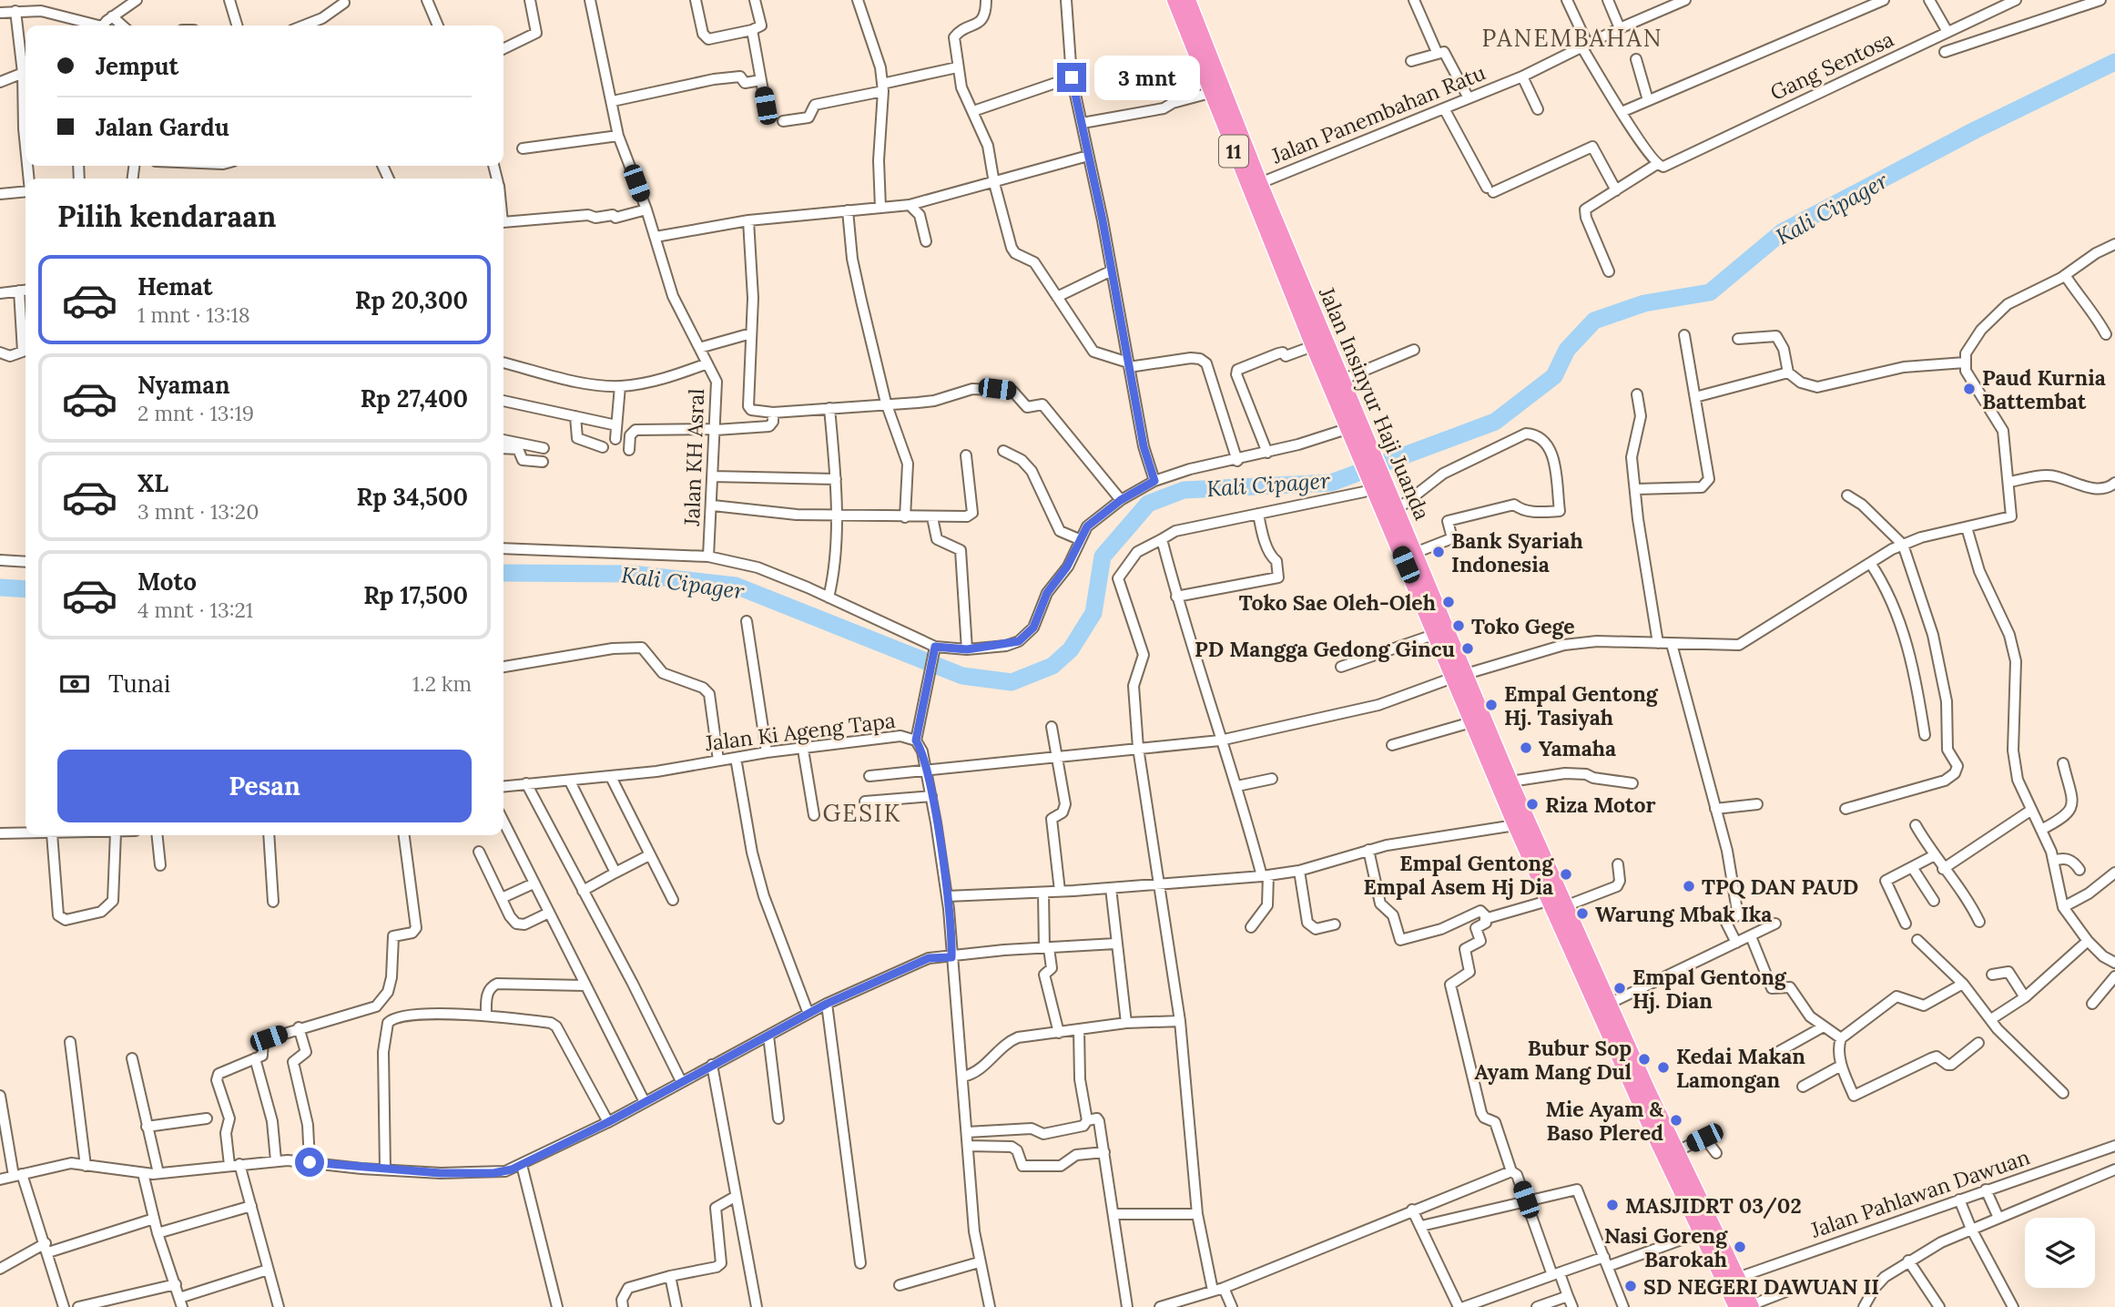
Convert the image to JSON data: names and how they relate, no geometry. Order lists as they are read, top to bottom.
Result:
{
  "streets": {
    "highway": ["11", "Jalan Insinyur Haji Juanda"],
    "street": [
      "Gang Sentosa",
      "Jalan Panembahan Ratu",
      "Jalan KH Asral",
      "Jalan Ki Ageng Tapa",
      "Jalan Pahlawan Dawuan"
    ]
  },
  "crossings": [
    ["Jalan Panembahan Ratu", "Jalan Insinyur Haji Juanda"],
    ["Jalan Insinyur Haji Juanda", "Jalan Pahlawan Dawuan"]
  ],
  "districts": ["PANEMBAHAN", "GESIK"],
  "water": ["Kali Cipager"],
  "places": [
    "Paud Kurnia Battembat",
    "Bank Syariah Indonesia",
    "Toko Sae Oleh-Oleh",
    "Toko Gege",
    "PD Mangga Gedong Gincu",
    "Empal Gentong Hj. Tasiyah",
    "Yamaha",
    "Riza Motor",
    "Empal Gentong Empal Asem Hj Dia",
    "TPQ DAN PAUD",
    "Warung Mbak Ika",
    "Empal Gentong Hj. Dian",
    "Bubur Sop Ayam Mang Dul",
    "Kedai Makan Lamongan",
    "Mie Ayam & Baso Plered",
    "MASJIDRT 03/02",
    "Nasi Goreng Barokah",
    "SD NEGERI DAWUAN II"
  ],
  "page": {
    "banner": ["Jemput", "Jalan Gardu"],
    "bubble": "3 mnt",
    "heading": "Pilih kendaraan",
    "list": [
      {
        "name": "Hemat",
        "note": "1 mnt · 13:18",
        "value": "Rp 20,300"
      },
      {
        "name": "Nyaman",
        "note": "2 mnt · 13:19",
        "value": "Rp 27,400"
      },
      {
        "name": "XL",
        "note": "3 mnt · 13:20",
        "value": "Rp 34,500"
      },
      {
        "name": "Moto",
        "note": "4 mnt · 13:21",
        "value": "Rp 17,500"
      }
    ],
    "pay": ["Tunai", "1.2 km"],
    "buttons": "Pesan"
  }
}
